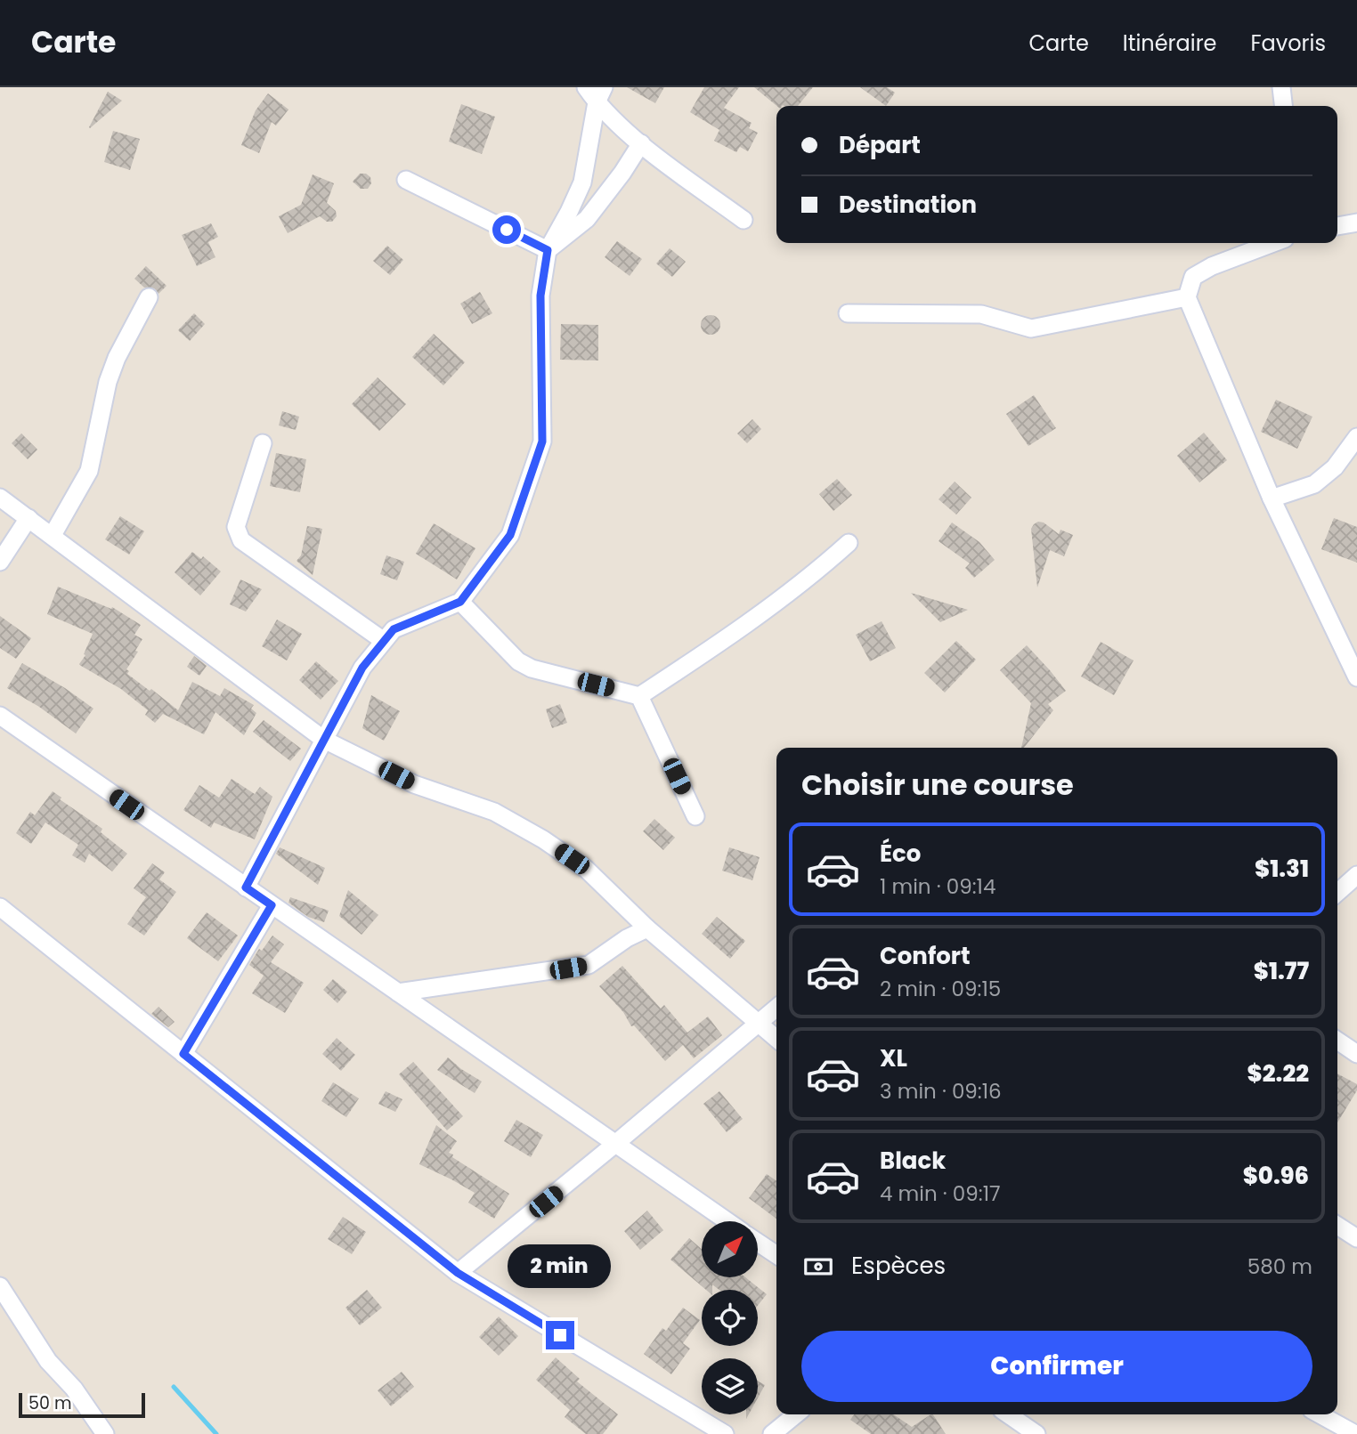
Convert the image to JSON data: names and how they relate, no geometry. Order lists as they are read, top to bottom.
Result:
{
  "scale_bar": "50 m",
  "north": "top right",
  "page": {
    "header": "Carte",
    "nav": ["Carte", "Itinéraire", "Favoris"],
    "banner": ["Départ", "Destination"],
    "heading": "Choisir une course",
    "list": [
      {
        "name": "Éco",
        "note": "1 min · 09:14",
        "value": "$1.31"
      },
      {
        "name": "Confort",
        "note": "2 min · 09:15",
        "value": "$1.77"
      },
      {
        "name": "XL",
        "note": "3 min · 09:16",
        "value": "$2.22"
      },
      {
        "name": "Black",
        "note": "4 min · 09:17",
        "value": "$0.96"
      }
    ],
    "pay": ["Espèces", "580 m"],
    "bubble": "2 min",
    "buttons": "Confirmer",
    "scale": "50 m"
  }
}
